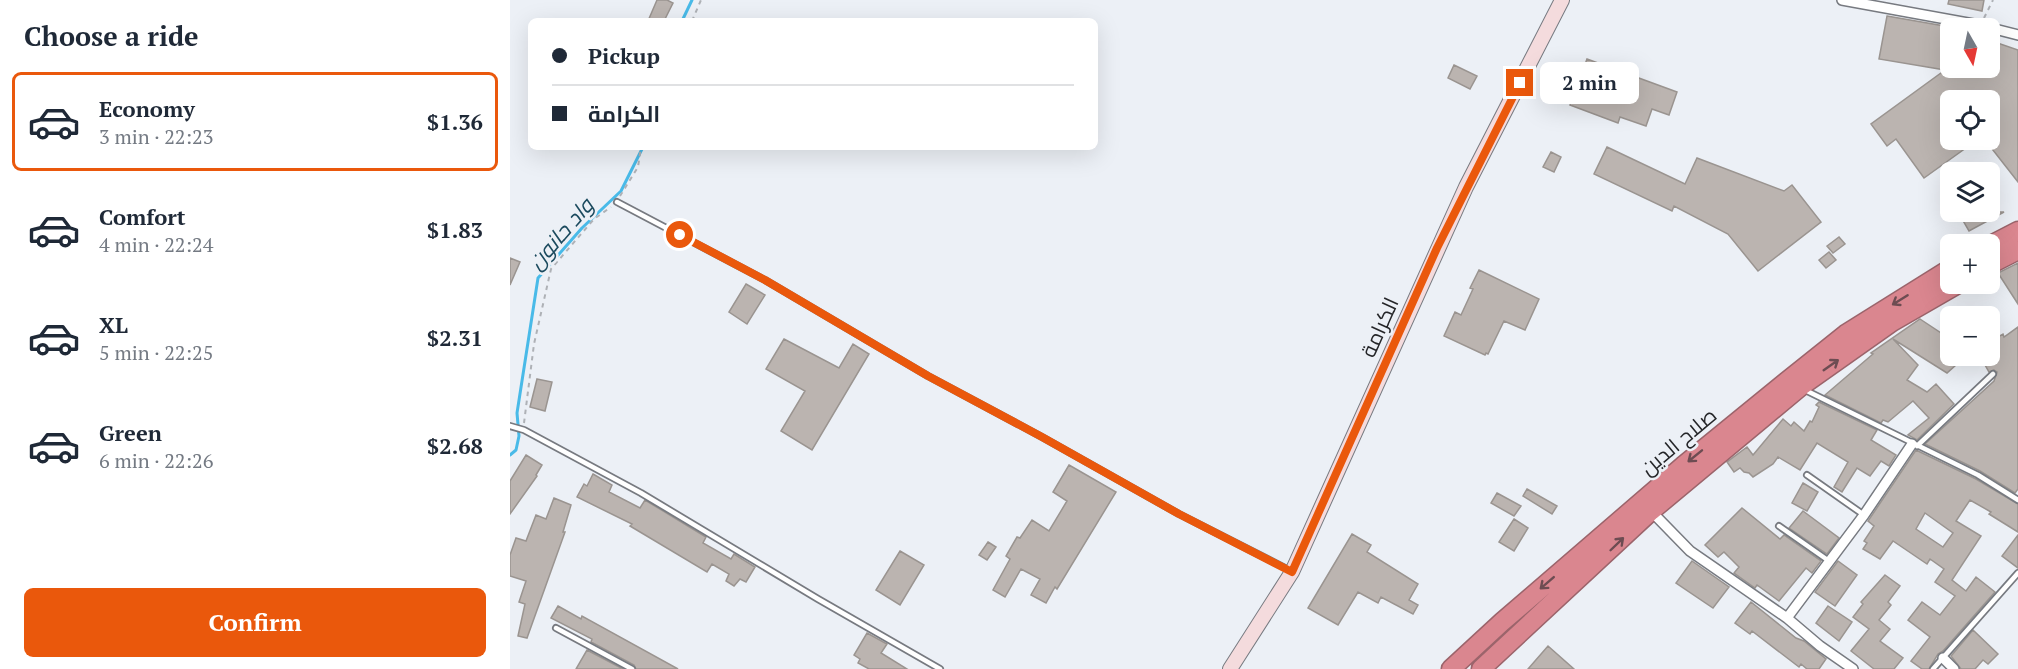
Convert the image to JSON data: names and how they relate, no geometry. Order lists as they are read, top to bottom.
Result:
{
  "streets": {
    "highway": ["صلاح الدين"],
    "main road": ["الكرامة"]
  },
  "water": ["واد حانون"],
  "north": "bottom",
  "page": {
    "heading": "Choose a ride",
    "map_buttons": ["+", "−"],
    "banner": ["Pickup", "الكرامة"],
    "bubble": "2 min",
    "list": [
      {
        "name": "Economy",
        "note": "3 min · 22:23",
        "value": "$1.36"
      },
      {
        "name": "Comfort",
        "note": "4 min · 22:24",
        "value": "$1.83"
      },
      {
        "name": "XL",
        "note": "5 min · 22:25",
        "value": "$2.31"
      },
      {
        "name": "Green",
        "note": "6 min · 22:26",
        "value": "$2.68"
      }
    ],
    "buttons": "Confirm"
  }
}
